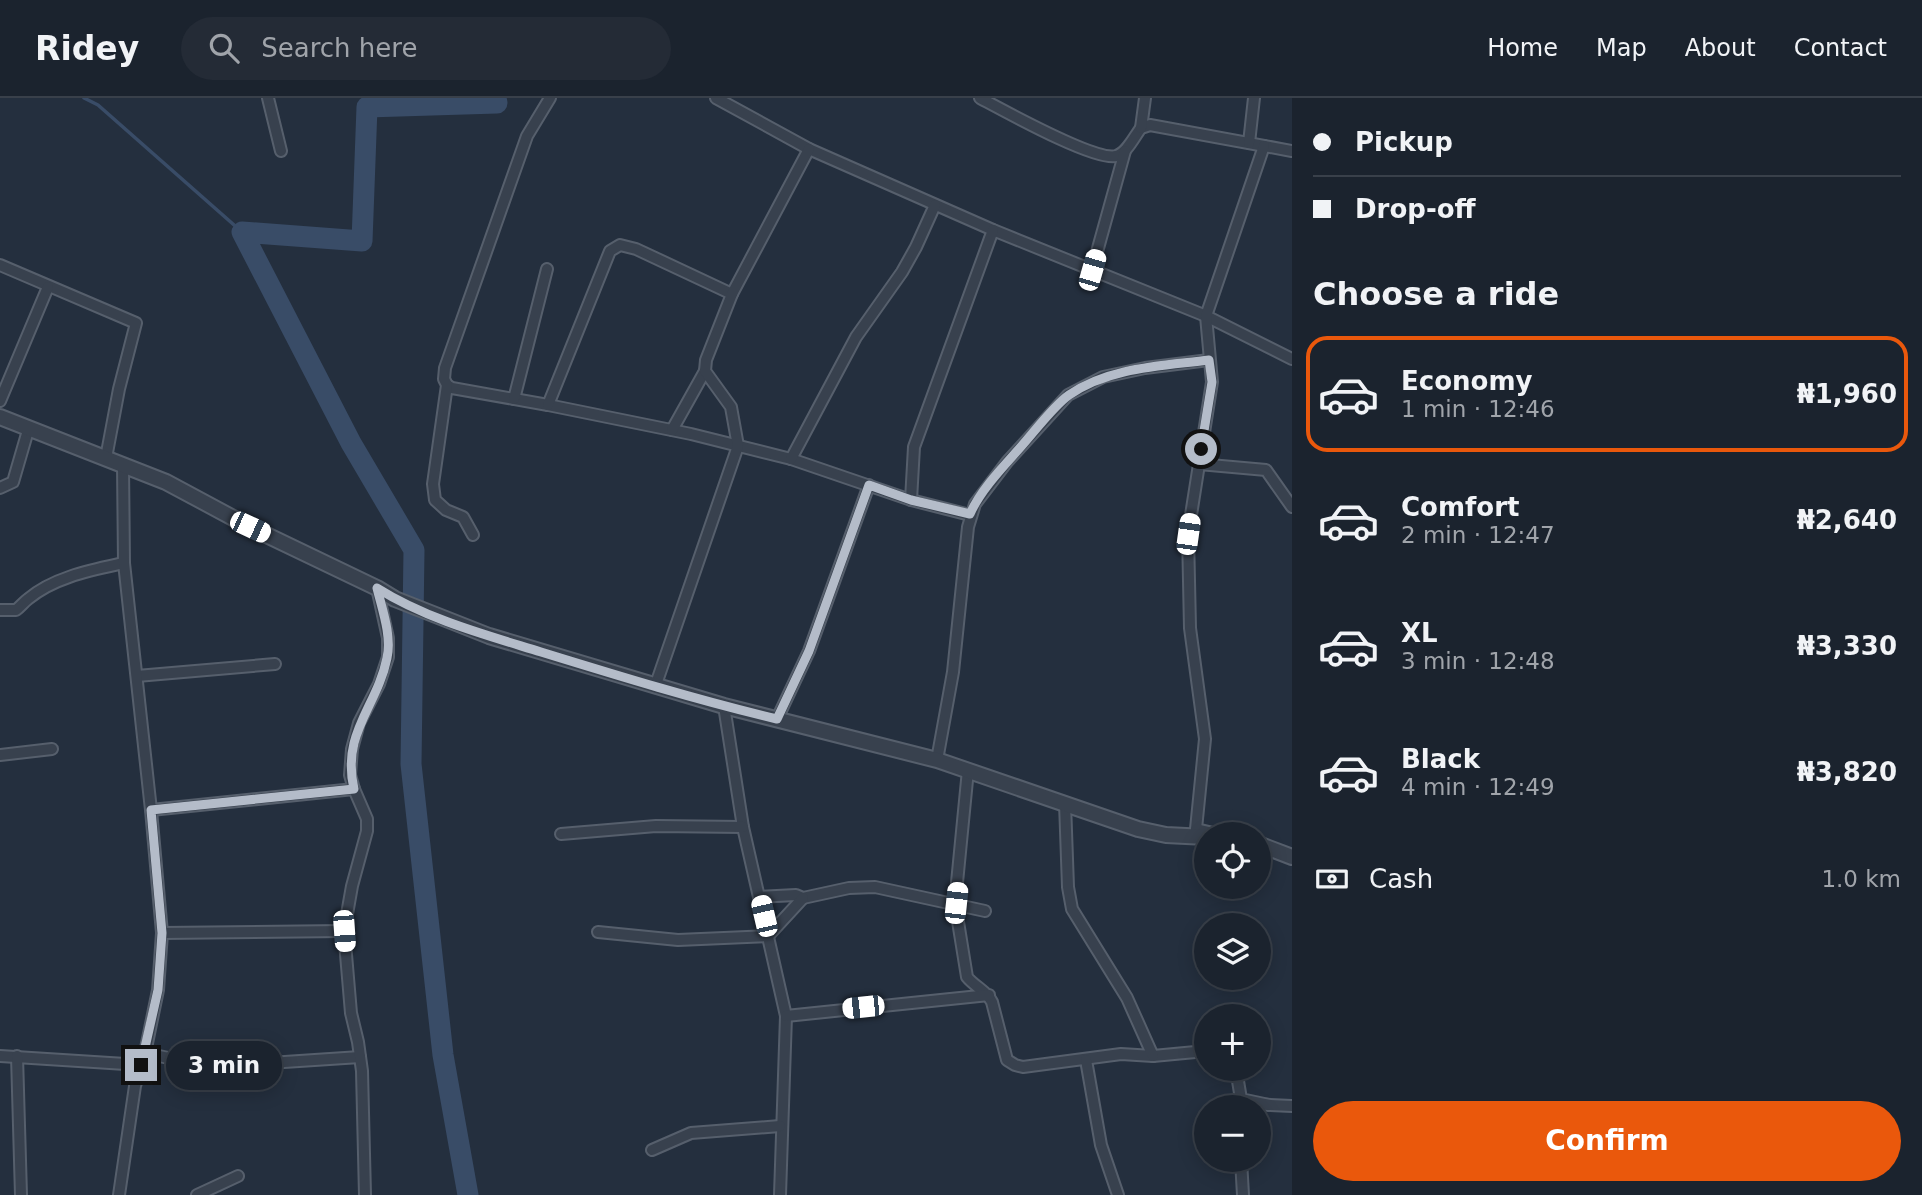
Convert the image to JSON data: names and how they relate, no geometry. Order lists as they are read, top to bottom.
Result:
{
  "page": {
    "header": "Ridey",
    "search": "Search here",
    "nav": [
      "Home",
      "Map",
      "About",
      "Contact"
    ],
    "banner": ["Pickup", "Drop-off"],
    "heading": "Choose a ride",
    "list": [
      {
        "name": "Economy",
        "note": "1 min · 12:46",
        "value": "₦1,960"
      },
      {
        "name": "Comfort",
        "note": "2 min · 12:47",
        "value": "₦2,640"
      },
      {
        "name": "XL",
        "note": "3 min · 12:48",
        "value": "₦3,330"
      },
      {
        "name": "Black",
        "note": "4 min · 12:49",
        "value": "₦3,820"
      }
    ],
    "map_buttons": ["+", "−"],
    "pay": ["Cash", "1.0 km"],
    "bubble": "3 min",
    "buttons": "Confirm"
  }
}
